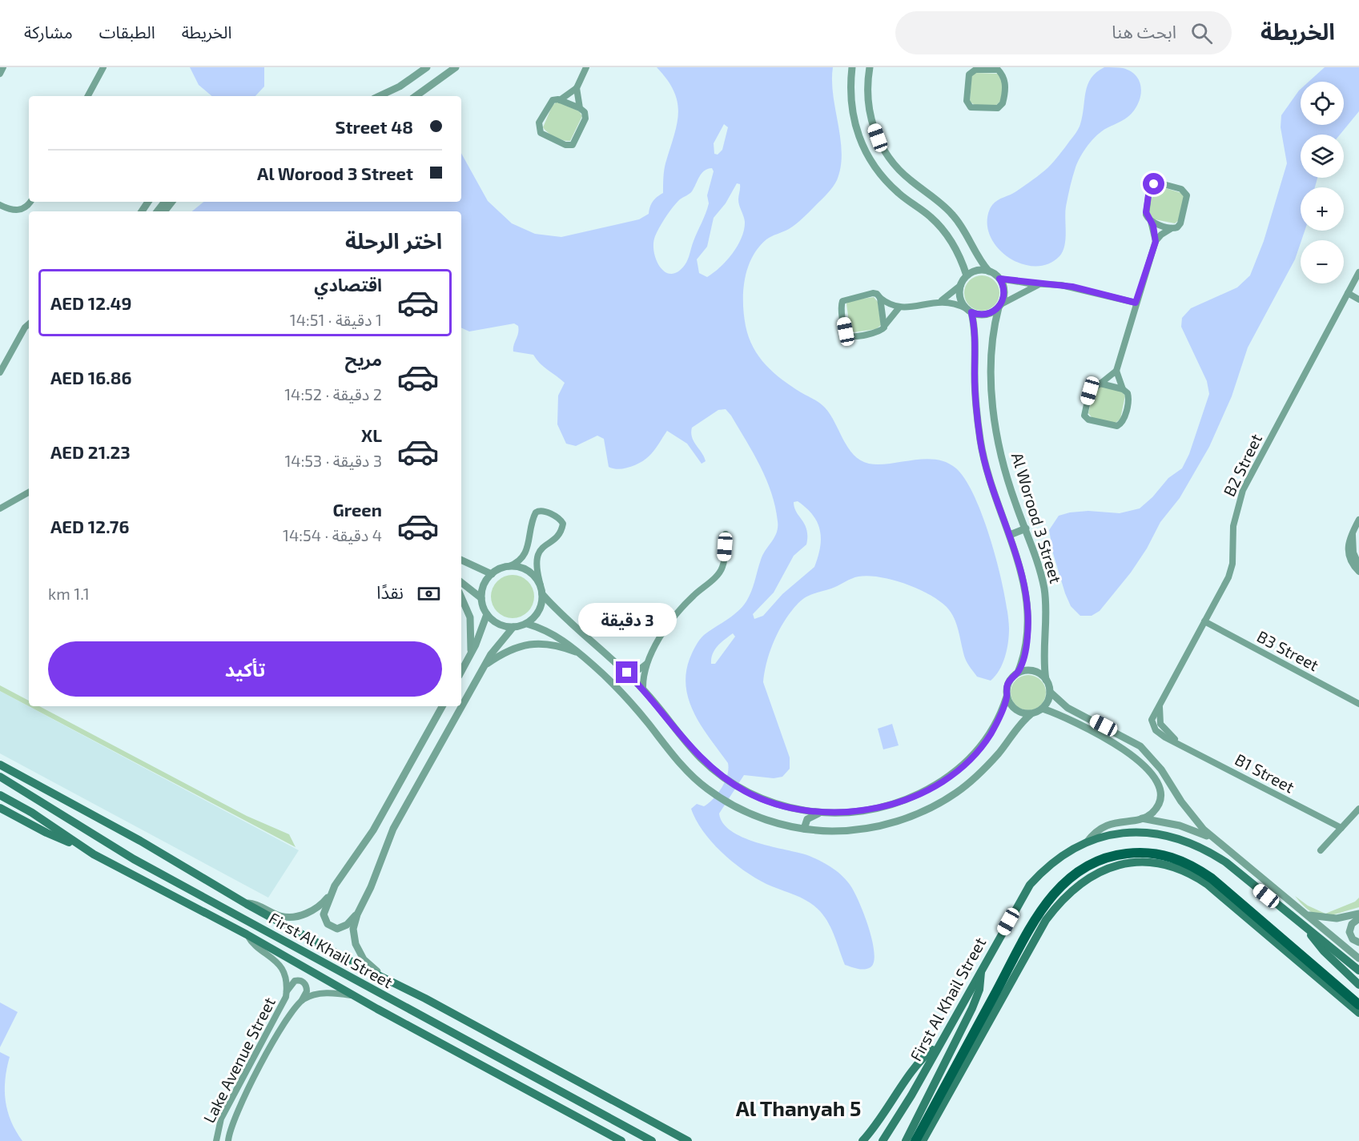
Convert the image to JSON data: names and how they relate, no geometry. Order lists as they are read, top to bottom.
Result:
{
  "streets": {
    "main road": ["First Al Khail Street"],
    "street": [
      "B2 Street",
      "Al Worood 3 Street",
      "B3 Street",
      "B1 Street",
      "Lake Avenue Street"
    ]
  },
  "crossings": [
    ["B2 Street", "B3 Street"],
    ["B2 Street", "B1 Street"],
    ["First Al Khail Street", "Lake Avenue Street"]
  ],
  "districts": ["Al Thanyah 5"],
  "page": {
    "header": "الخريطة",
    "search": "ابحث هنا",
    "nav": ["الخريطة", "الطبقات", "مشاركة"],
    "map_buttons": ["+", "−"],
    "banner": ["48 Street", "Al Worood 3 Street"],
    "heading": "اختر الرحلة",
    "list": [
      {
        "name": "اقتصادي",
        "note": "1 دقيقة · 14:51",
        "value": "AED 12.49"
      },
      {
        "name": "مريح",
        "note": "2 دقيقة · 14:52",
        "value": "AED 16.86"
      },
      {
        "name": "XL",
        "note": "3 دقيقة · 14:53",
        "value": "AED 21.23"
      },
      {
        "name": "Green",
        "note": "4 دقيقة · 14:54",
        "value": "AED 12.76"
      }
    ],
    "pay": ["نقدًا", "1.1 km"],
    "bubble": "3 دقيقة",
    "buttons": "تأكيد"
  }
}
